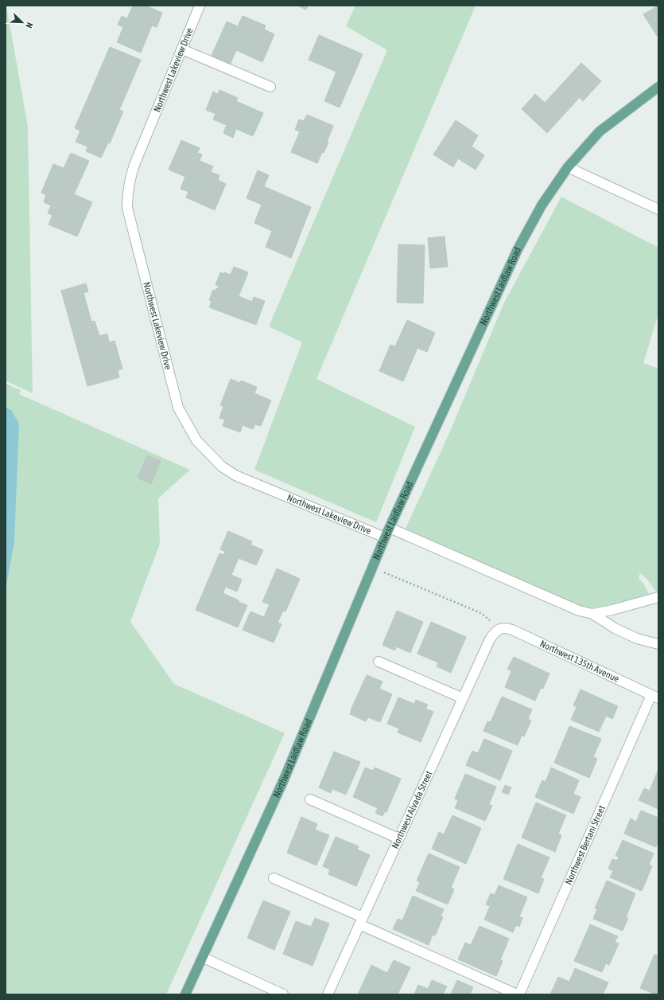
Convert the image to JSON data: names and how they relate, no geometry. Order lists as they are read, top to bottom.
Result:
{
  "streets": {
    "main road": ["Northwest Laidlaw Road"],
    "street": [
      "Northwest Lakeview Drive",
      "Northwest 135th Avenue",
      "Northwest Alvada Street",
      "Northwest Bertani Street"
    ]
  },
  "crossings": [
    ["Northwest Lakeview Drive", "Northwest Laidlaw Road"],
    ["Northwest 135th Avenue", "Northwest Alvada Street"],
    ["Northwest 135th Avenue", "Northwest Bertani Street"]
  ],
  "north": "bottom right"
}
